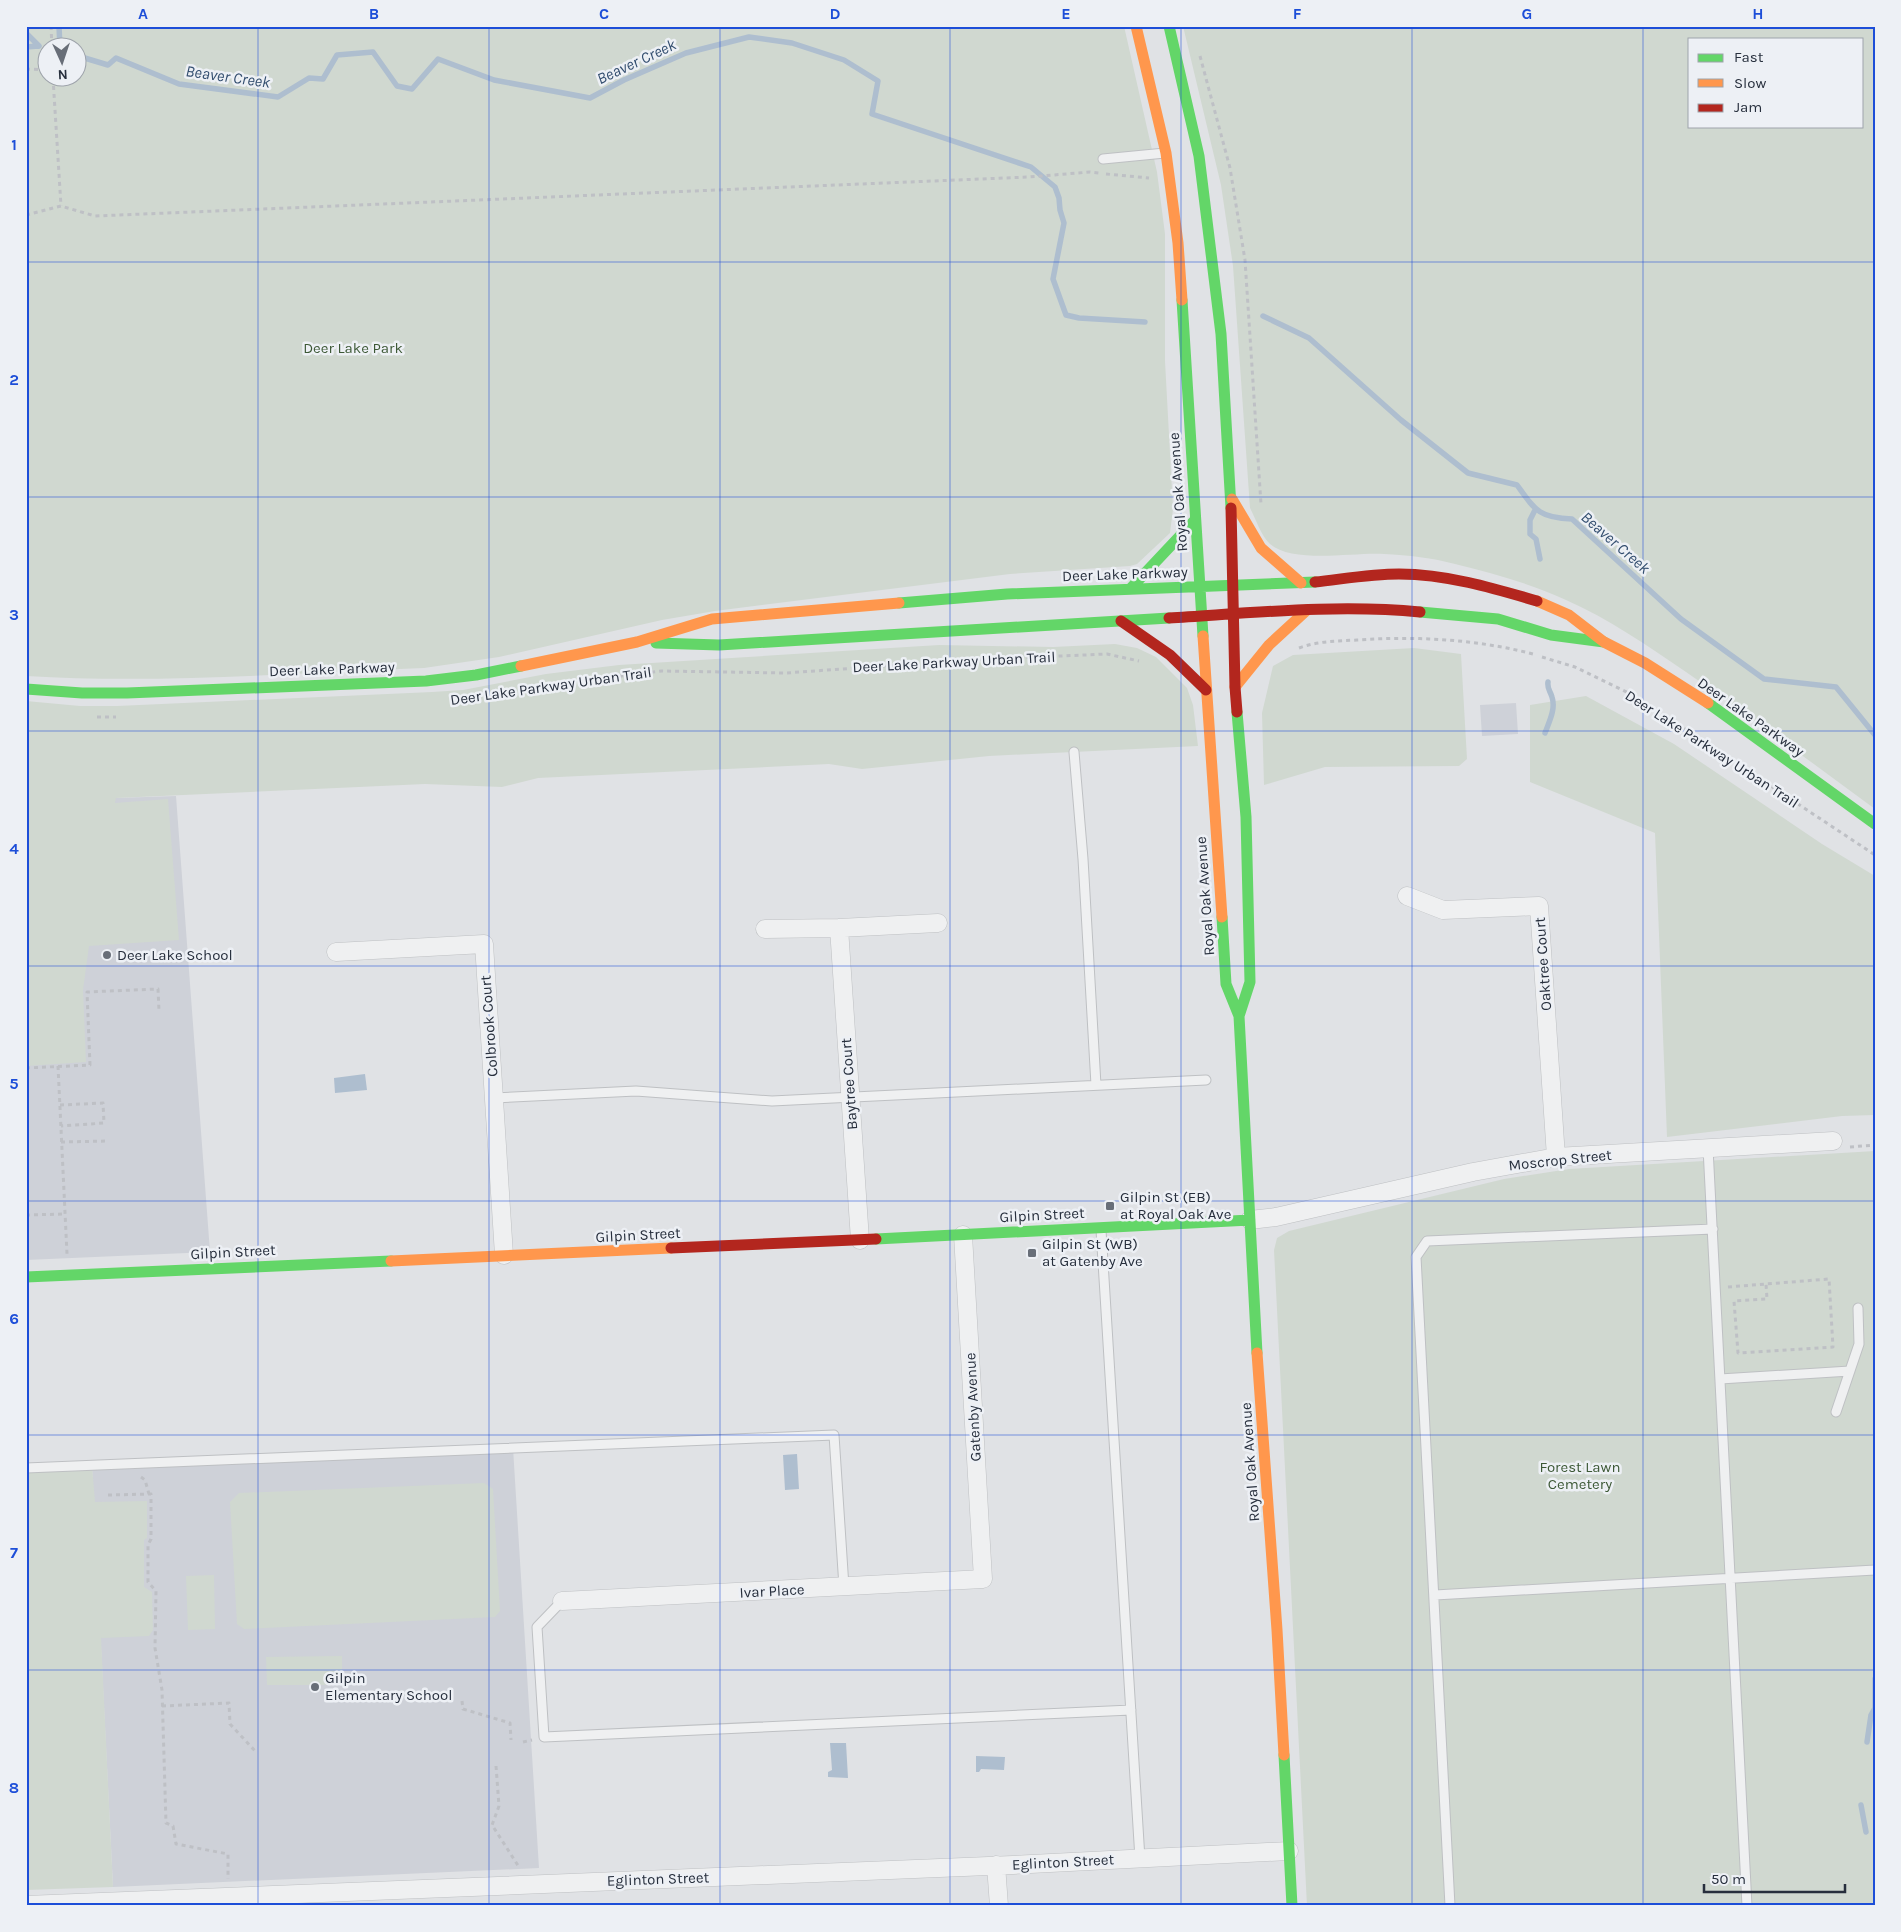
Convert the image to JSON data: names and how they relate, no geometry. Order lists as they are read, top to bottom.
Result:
{
  "streets": {
    "main road": ["Royal Oak Avenue", "Deer Lake Parkway", "Gilpin Street"],
    "street": [
      "Oaktree Court",
      "Colbrook Court",
      "Baytree Court",
      "Moscrop Street",
      "Gatenby Avenue",
      "Ivar Place",
      "Eglinton Street"
    ],
    "path": ["Deer Lake Parkway Urban Trail"]
  },
  "crossings": [
    ["Royal Oak Avenue", "Deer Lake Parkway"],
    ["Royal Oak Avenue", "Moscrop Street"],
    ["Royal Oak Avenue", "Gilpin Street"],
    ["Royal Oak Avenue", "Eglinton Street"],
    ["Oaktree Court", "Moscrop Street"],
    ["Colbrook Court", "Gilpin Street"],
    ["Baytree Court", "Gilpin Street"],
    ["Moscrop Street", "Gilpin Street"],
    ["Gilpin Street", "Gatenby Avenue"],
    ["Gatenby Avenue", "Ivar Place"]
  ],
  "water": ["Beaver Creek"],
  "parks": ["Deer Lake Park", "Forest Lawn Cemetery"],
  "places": {
    "other": ["Deer Lake School", "Gilpin Elementary School"],
    "transit": ["Gilpin St (EB) at Royal Oak Ave", "Gilpin St (WB) at Gatenby Ave"]
  },
  "legend": ["Fast", "Slow", "Jam"],
  "scale_bar": "50 m",
  "north": "bottom",
  "grid": {
    "columns": [
      "A",
      "B",
      "C",
      "D",
      "E",
      "F",
      "G",
      "H"
    ],
    "rows": [
      "1",
      "2",
      "3",
      "4",
      "5",
      "6",
      "7",
      "8"
    ]
  }
}
